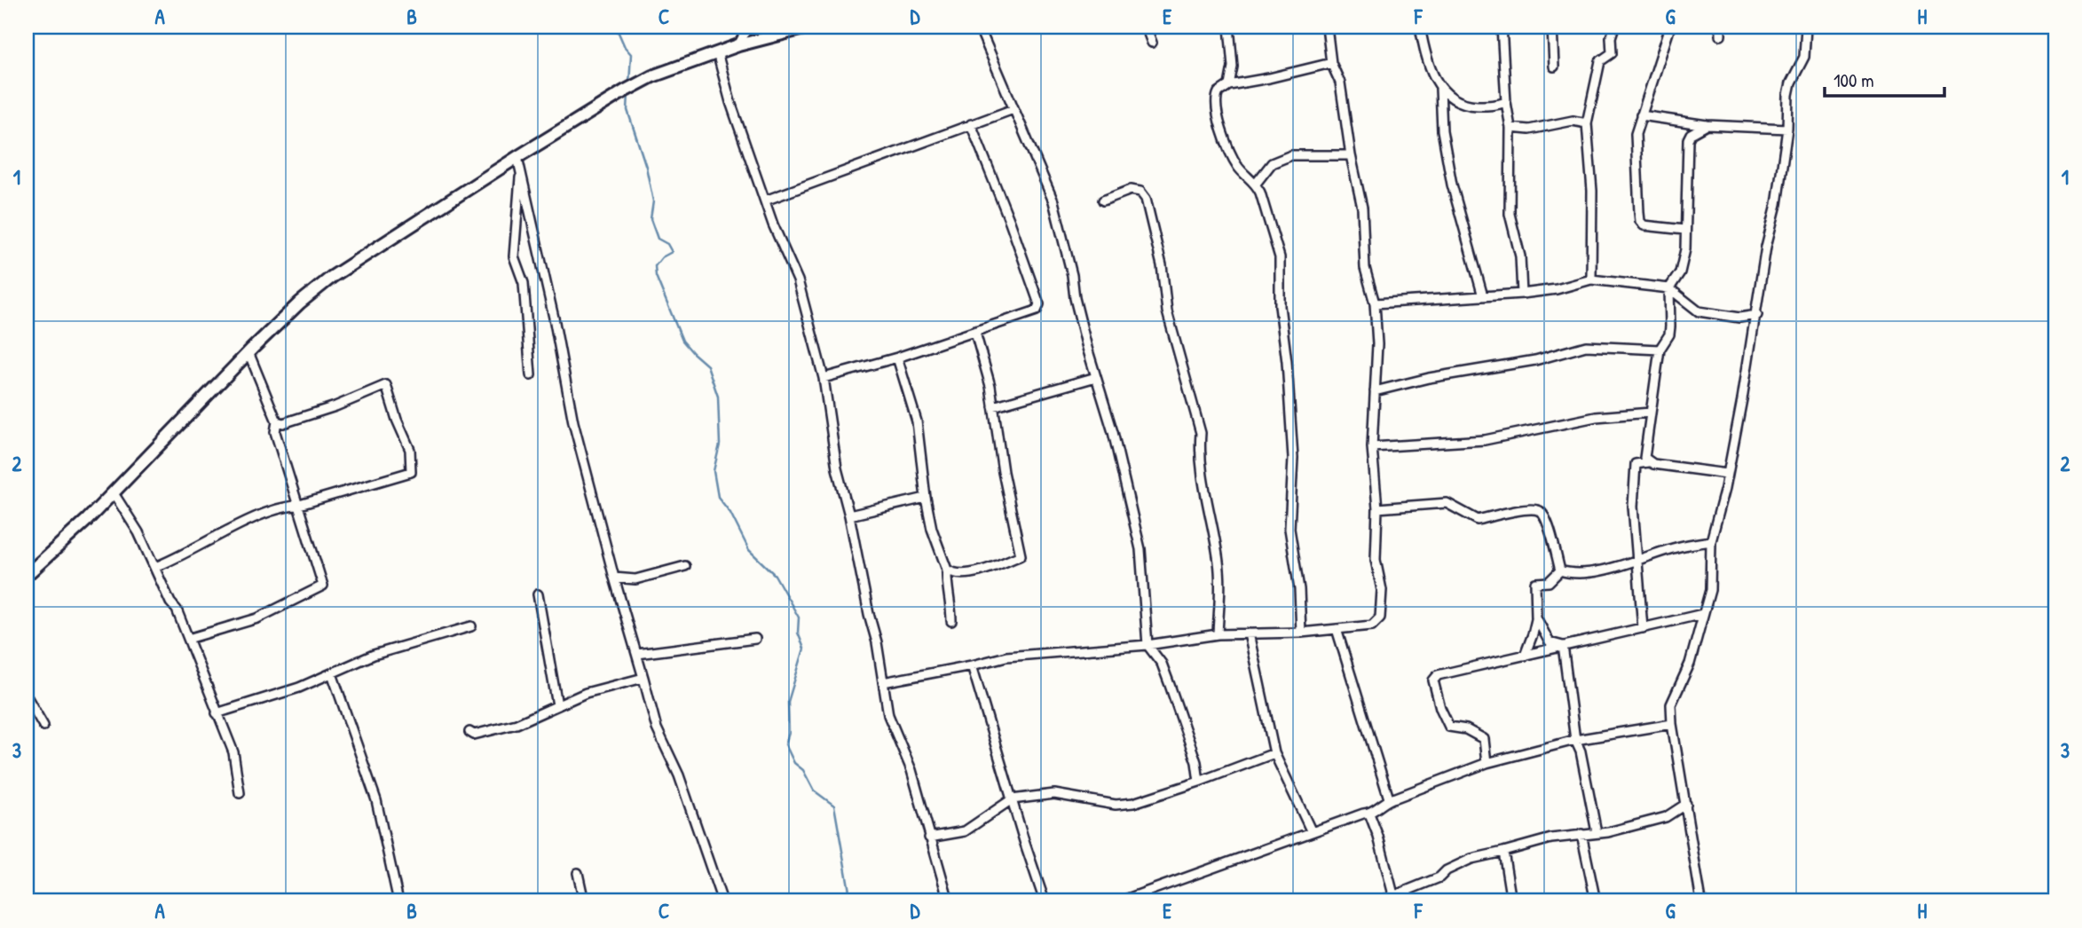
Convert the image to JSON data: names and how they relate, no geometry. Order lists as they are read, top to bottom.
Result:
{
  "scale_bar": "100 m",
  "grid": {
    "columns": [
      "A",
      "B",
      "C",
      "D",
      "E",
      "F",
      "G",
      "H"
    ],
    "rows": ["1", "2", "3"]
  }
}
